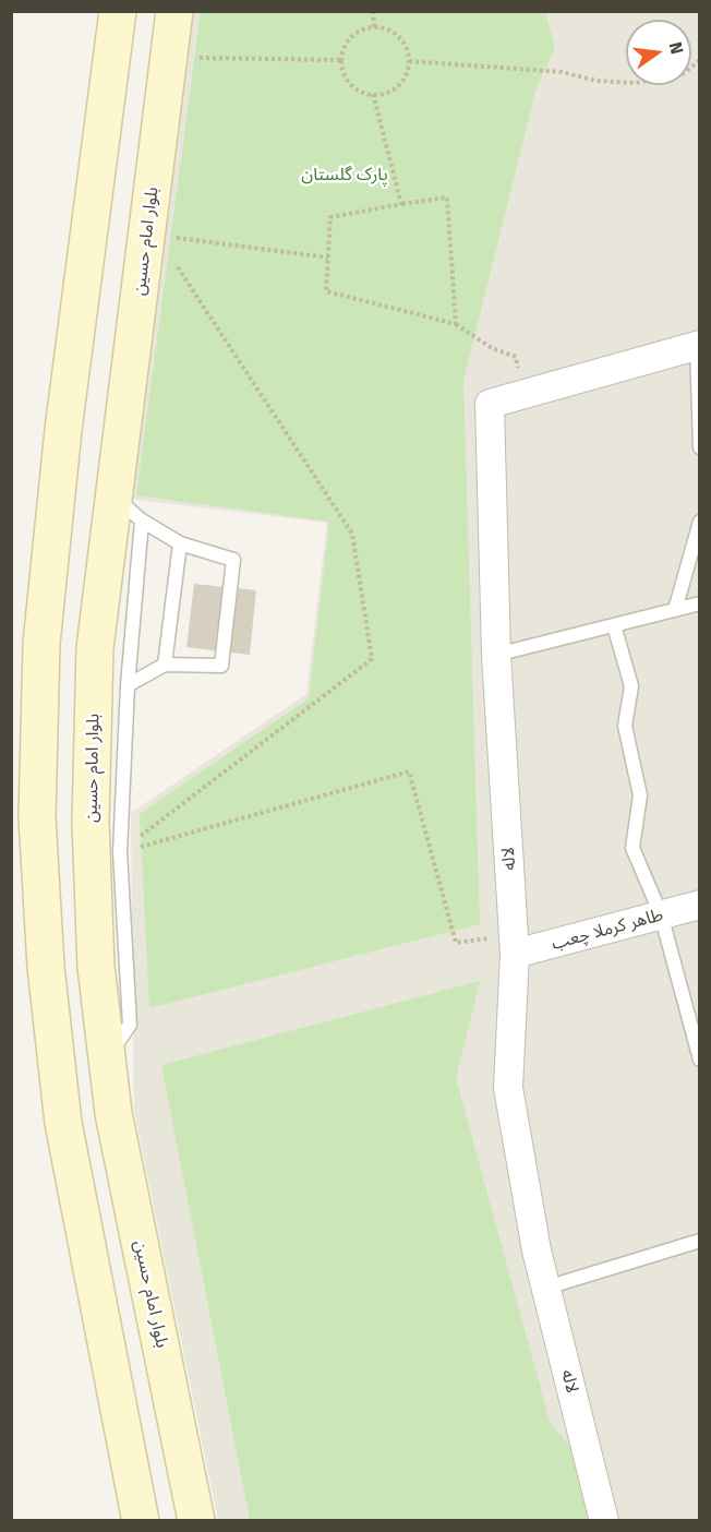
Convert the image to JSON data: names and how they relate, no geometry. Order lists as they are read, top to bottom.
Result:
{
  "streets": {
    "main road": ["بلوار امام حسین"],
    "street": ["لاله", "طاهر کرملا چعب"]
  },
  "crossings": [
    ["لاله", "طاهر کرملا چعب"]
  ],
  "parks": ["پارک گلستان"],
  "north": "right"
}
